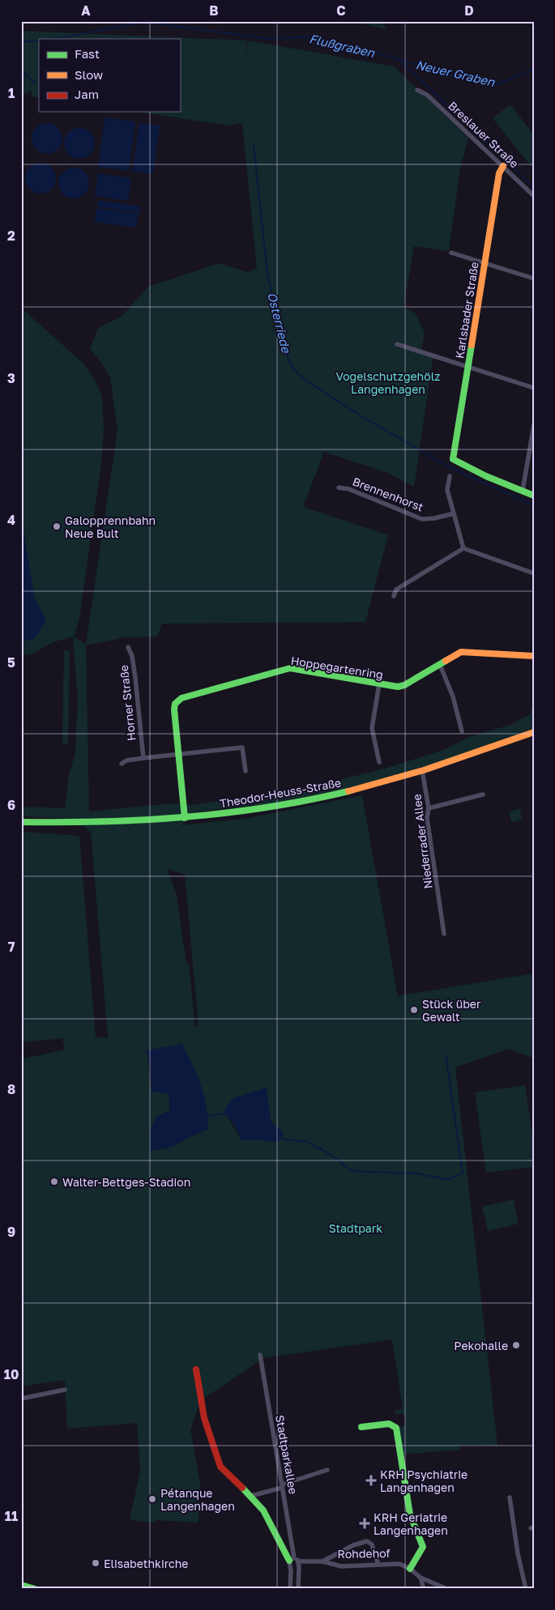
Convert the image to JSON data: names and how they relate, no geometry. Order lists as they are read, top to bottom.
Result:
{
  "streets": {
    "street": [
      "Breslauer Straße",
      "Karlsbader Straße",
      "Brennenhorst",
      "Hoppegartenring",
      "Horner Straße",
      "Theodor-Heuss-Straße",
      "Niederrader Allee",
      "Stadtparkallee",
      "Rohdehof"
    ]
  },
  "crossings": [
    ["Breslauer Straße", "Karlsbader Straße"],
    ["Hoppegartenring", "Theodor-Heuss-Straße"],
    ["Theodor-Heuss-Straße", "Niederrader Allee"]
  ],
  "water": ["Flußgraben", "Neuer Graben", "Osterriede"],
  "parks": ["Vogelschutzgehölz Langenhagen", "Stadtpark"],
  "places": {
    "other": [
      "Galopprennbahn Neue Bult",
      "Stück über Gewalt",
      "Walter-Bettges-Stadion",
      "Pekohalle",
      "Pétanque Langenhagen",
      "Elisabethkirche"
    ],
    "health": ["KRH Psychiatrie Langenhagen", "KRH Geriatrie Langenhagen"]
  },
  "legend": ["Fast", "Slow", "Jam"],
  "grid": {
    "columns": [
      "A",
      "B",
      "C",
      "D"
    ],
    "rows": [
      "1",
      "2",
      "3",
      "4",
      "5",
      "6",
      "7",
      "8",
      "9",
      "10",
      "11"
    ]
  }
}
